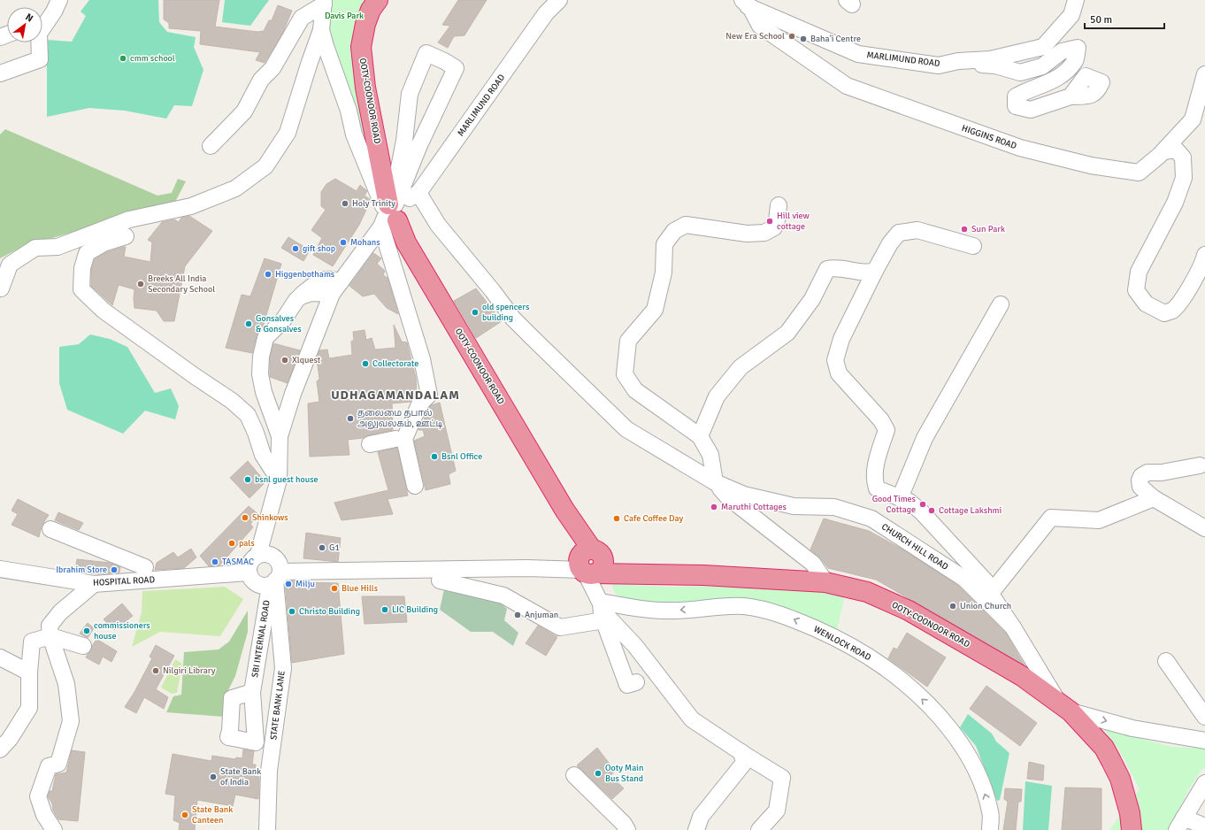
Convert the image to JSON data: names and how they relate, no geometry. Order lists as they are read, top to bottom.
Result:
{
  "streets": {
    "highway": ["OOTY-COONOOR ROAD"],
    "street": [
      "MARLIMUND ROAD",
      "HIGGINS ROAD",
      "CHURCH HILL ROAD",
      "HOSPITAL ROAD",
      "SBI INTERNAL ROAD",
      "WENLOCK ROAD",
      "STATE BANK LANE"
    ]
  },
  "crossings": [
    ["MARLIMUND ROAD", "OOTY-COONOOR ROAD"],
    ["MARLIMUND ROAD", "HIGGINS ROAD"],
    ["OOTY-COONOOR ROAD", "CHURCH HILL ROAD"],
    ["HOSPITAL ROAD", "SBI INTERNAL ROAD"],
    ["HOSPITAL ROAD", "STATE BANK LANE"],
    ["SBI INTERNAL ROAD", "STATE BANK LANE"]
  ],
  "districts": ["UDHAGAMANDALAM"],
  "parks": ["Davis Park"],
  "places": [
    "New Era School",
    "Baha'i Centre",
    "cmm school",
    "Holy Trinity",
    "Hill view cottage",
    "Sun Park",
    "Mohans",
    "gift shop",
    "Higgenbothams",
    "Breeks All India Secondary School",
    "old spencers building",
    "Gonsalves & Gonsalves",
    "Xlquest",
    "Collectorate",
    "தலைமை தபால் அலுவலகம், ஊட்டி",
    "Bsnl Office",
    "bsnl guest house",
    "Good Times Cottage",
    "Maruthi Cottages",
    "Cottage Lakshmi",
    "Shinkows",
    "Cafe Coffee Day",
    "pals",
    "G1",
    "TASMAC",
    "Ibrahim Store",
    "Milju",
    "Blue Hills",
    "Union Church",
    "LIC Building",
    "Christo Building",
    "Anjuman",
    "commissioners house",
    "Nilgiri Library",
    "Ooty Main Bus Stand",
    "State Bank of India",
    "State Bank Canteen"
  ],
  "scale_bar": "50 m",
  "north": "top right"
}
